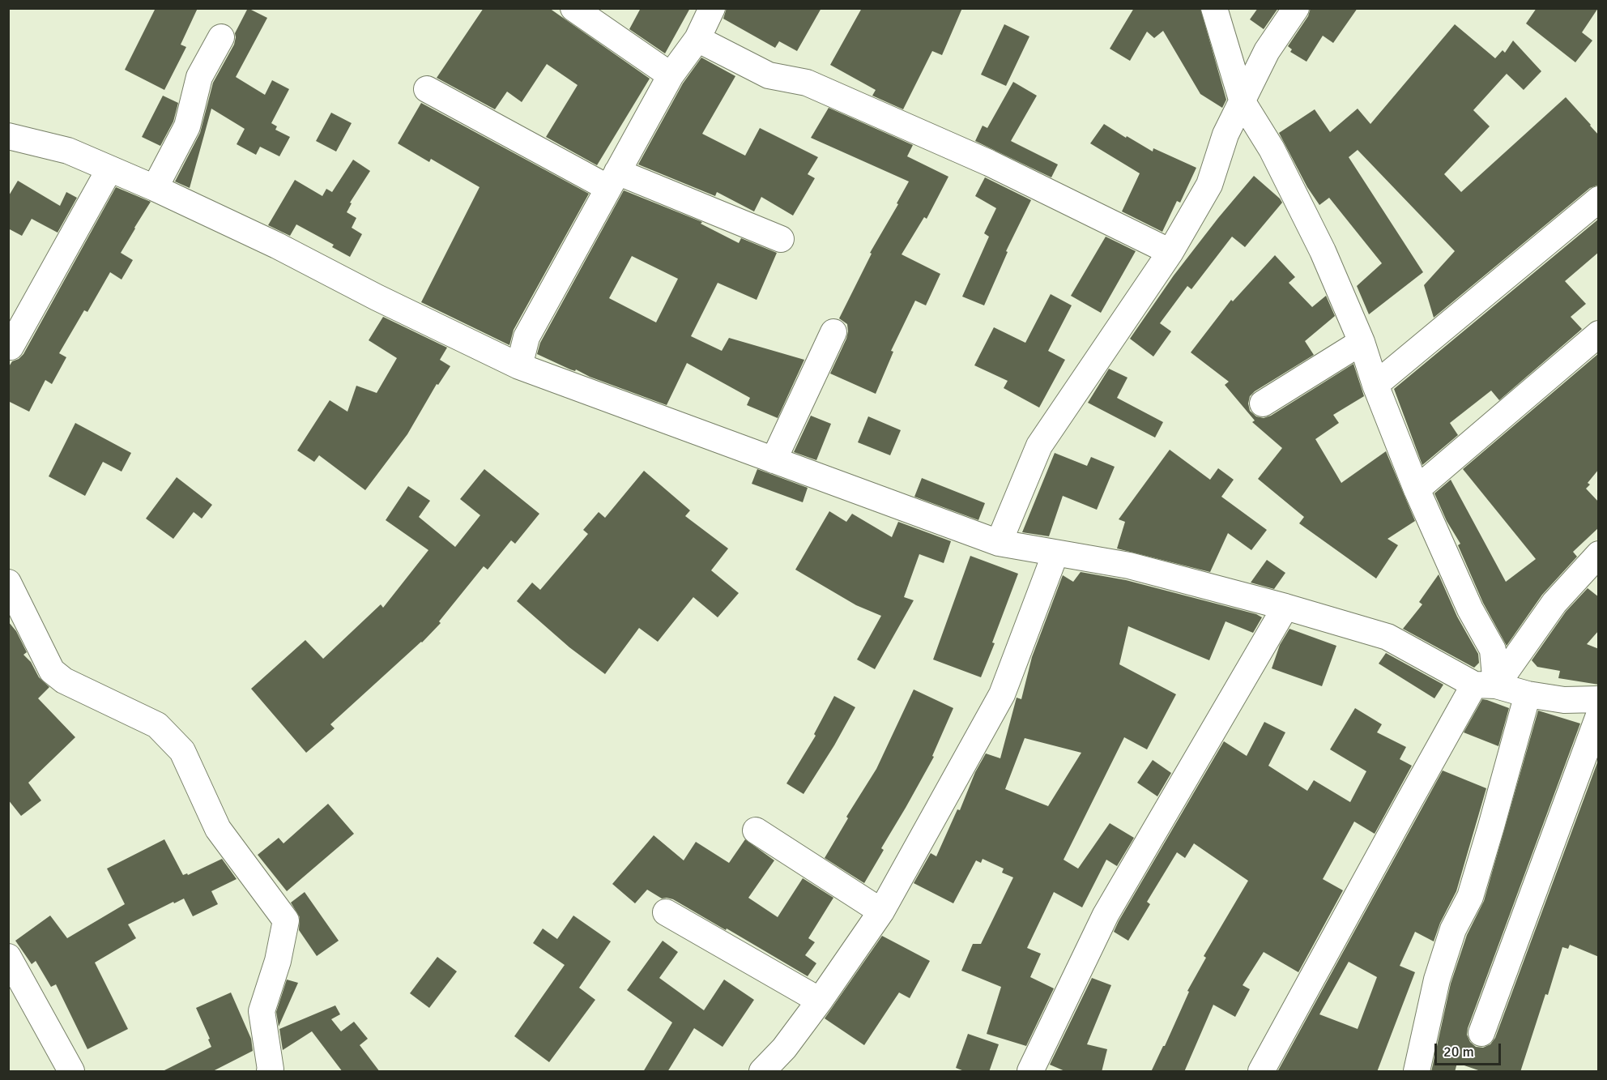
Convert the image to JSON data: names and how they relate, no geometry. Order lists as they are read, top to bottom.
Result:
{
  "scale_bar": "20 m"
}
